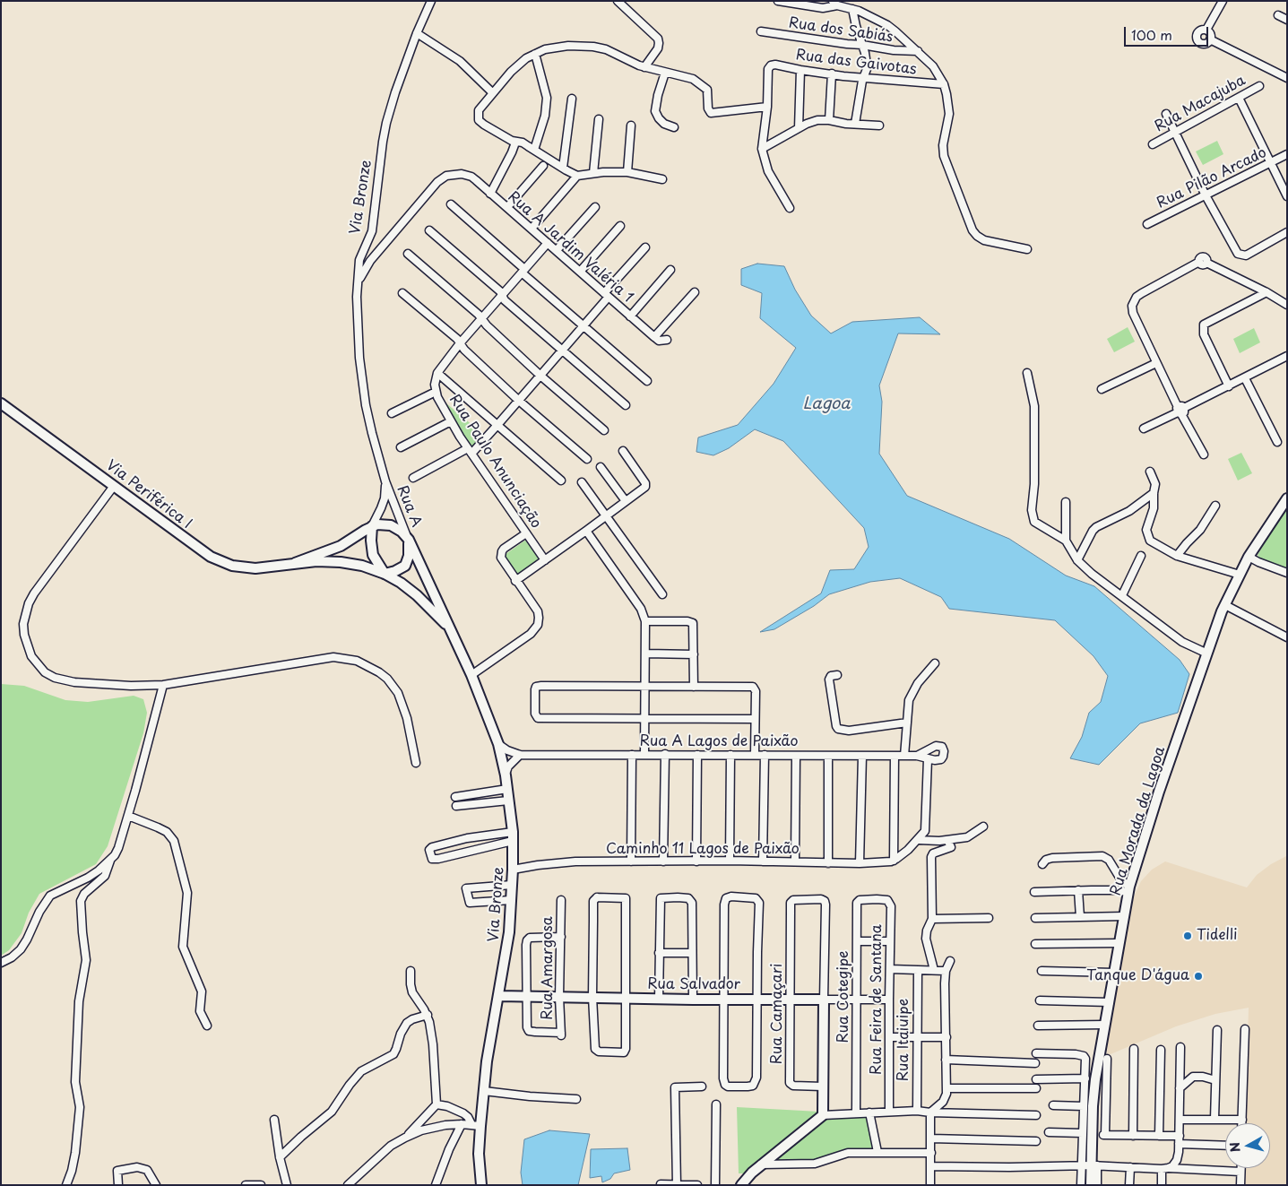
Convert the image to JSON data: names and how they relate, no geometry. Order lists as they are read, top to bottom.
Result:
{
  "streets": {
    "main road": [
      "Via Bronze",
      "Via Periférica I",
      "Rua Morada da Lagoa",
      "Rua Salvador"
    ],
    "street": [
      "Rua dos Sabiás",
      "Rua das Gaivotas",
      "Rua Macajuba",
      "Rua Pilão Arcado",
      "Rua A Jardim Valéria 1",
      "Rua Paulo Anunciação",
      "Rua A",
      "Rua A Lagos de Paixão",
      "Caminho 11 Lagos de Paixão",
      "Rua Amargosa",
      "Rua Cotegipe",
      "Rua Feira de Santana",
      "Rua Camaçari",
      "Rua Itaiuipe"
    ]
  },
  "crossings": [
    ["Via Bronze", "Rua A Jardim Valéria 1"],
    ["Via Bronze", "Rua A"],
    ["Via Bronze", "Rua A Lagos de Paixão"],
    ["Via Bronze", "Caminho 11 Lagos de Paixão"],
    ["Via Bronze", "Rua Salvador"],
    ["Rua Amargosa", "Rua Salvador"],
    ["Rua Salvador", "Rua Cotegipe"],
    ["Rua Salvador", "Rua Feira de Santana"],
    ["Rua Salvador", "Rua Camaçari"],
    ["Rua Cotegipe", "Rua Feira de Santana"]
  ],
  "water": ["Lagoa"],
  "places": ["Tidelli", "Tanque D'água"],
  "scale_bar": "100 m",
  "north": "left"
}
